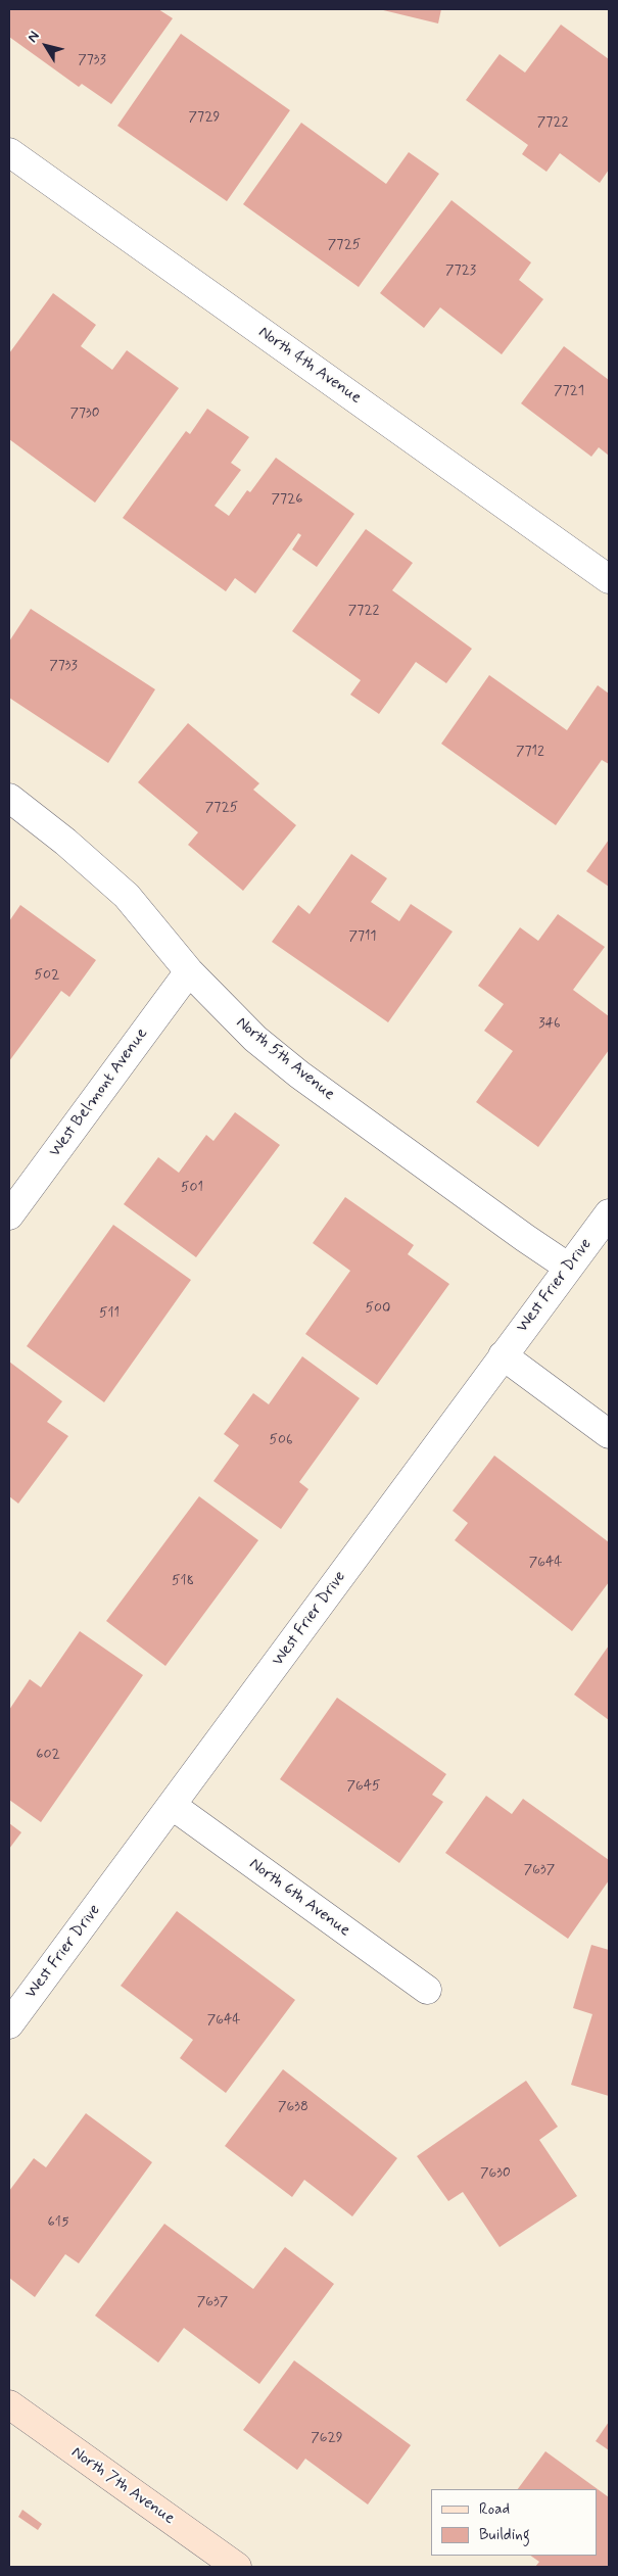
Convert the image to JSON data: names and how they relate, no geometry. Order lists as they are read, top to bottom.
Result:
{
  "streets": {
    "main road": ["North 7th Avenue"],
    "street": [
      "North 4th Avenue",
      "North 5th Avenue",
      "West Belmont Avenue",
      "West Frier Drive",
      "North 6th Avenue"
    ]
  },
  "crossings": [
    ["North 5th Avenue", "West Belmont Avenue"],
    ["North 5th Avenue", "West Frier Drive"],
    ["West Frier Drive", "North 6th Avenue"]
  ],
  "house_numbers": [
    "7733",
    "7729",
    "7722",
    "7725",
    "7723",
    "7721",
    "7730",
    "7726",
    "7722",
    "7733",
    "7712",
    "7725",
    "7711",
    "502",
    "346",
    "501",
    "500",
    "511",
    "506",
    "7644",
    "518",
    "602",
    "7645",
    "7637",
    "7644",
    "7638",
    "7630",
    "615",
    "7637",
    "7629"
  ],
  "legend": ["Road", "Building"],
  "north": "top left"
}
